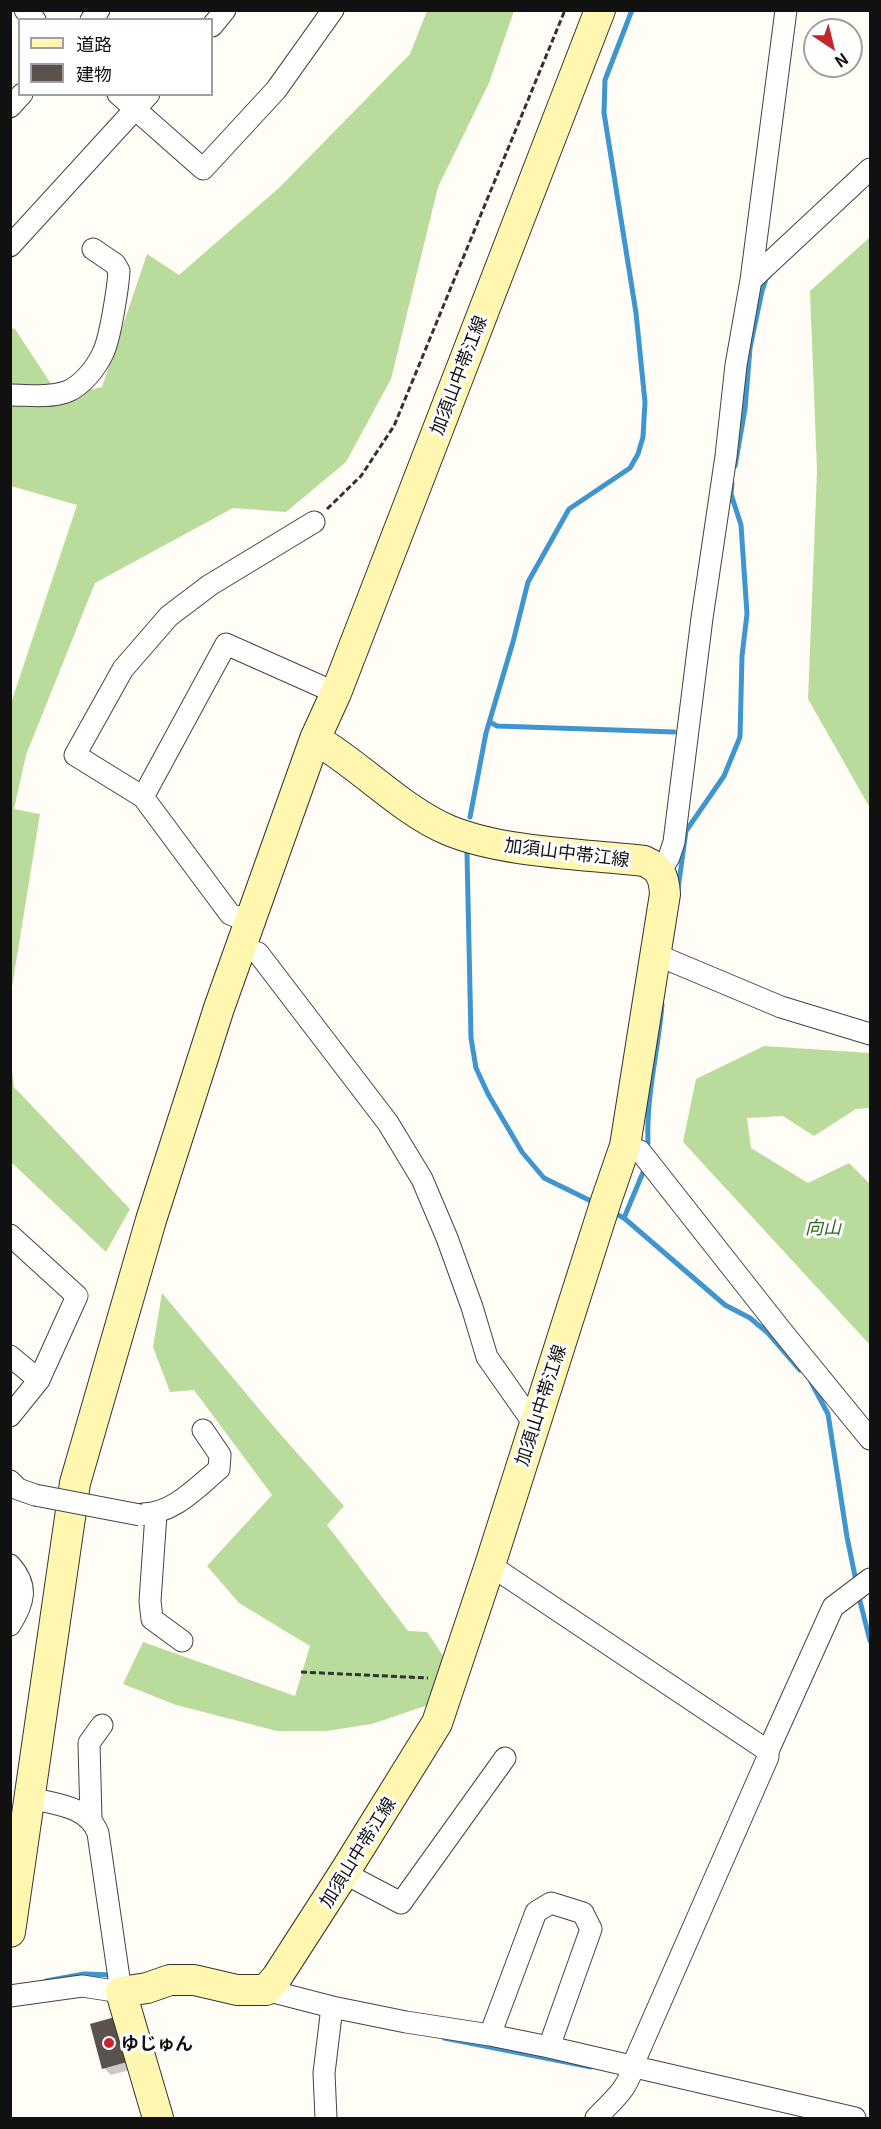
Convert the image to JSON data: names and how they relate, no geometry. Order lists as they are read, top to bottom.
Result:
{
  "streets": {
    "main road": ["加須山中帯江線"]
  },
  "parks": ["向山"],
  "places": ["ゆじゅん"],
  "legend": ["道路", "建物"],
  "north": "bottom right"
}
